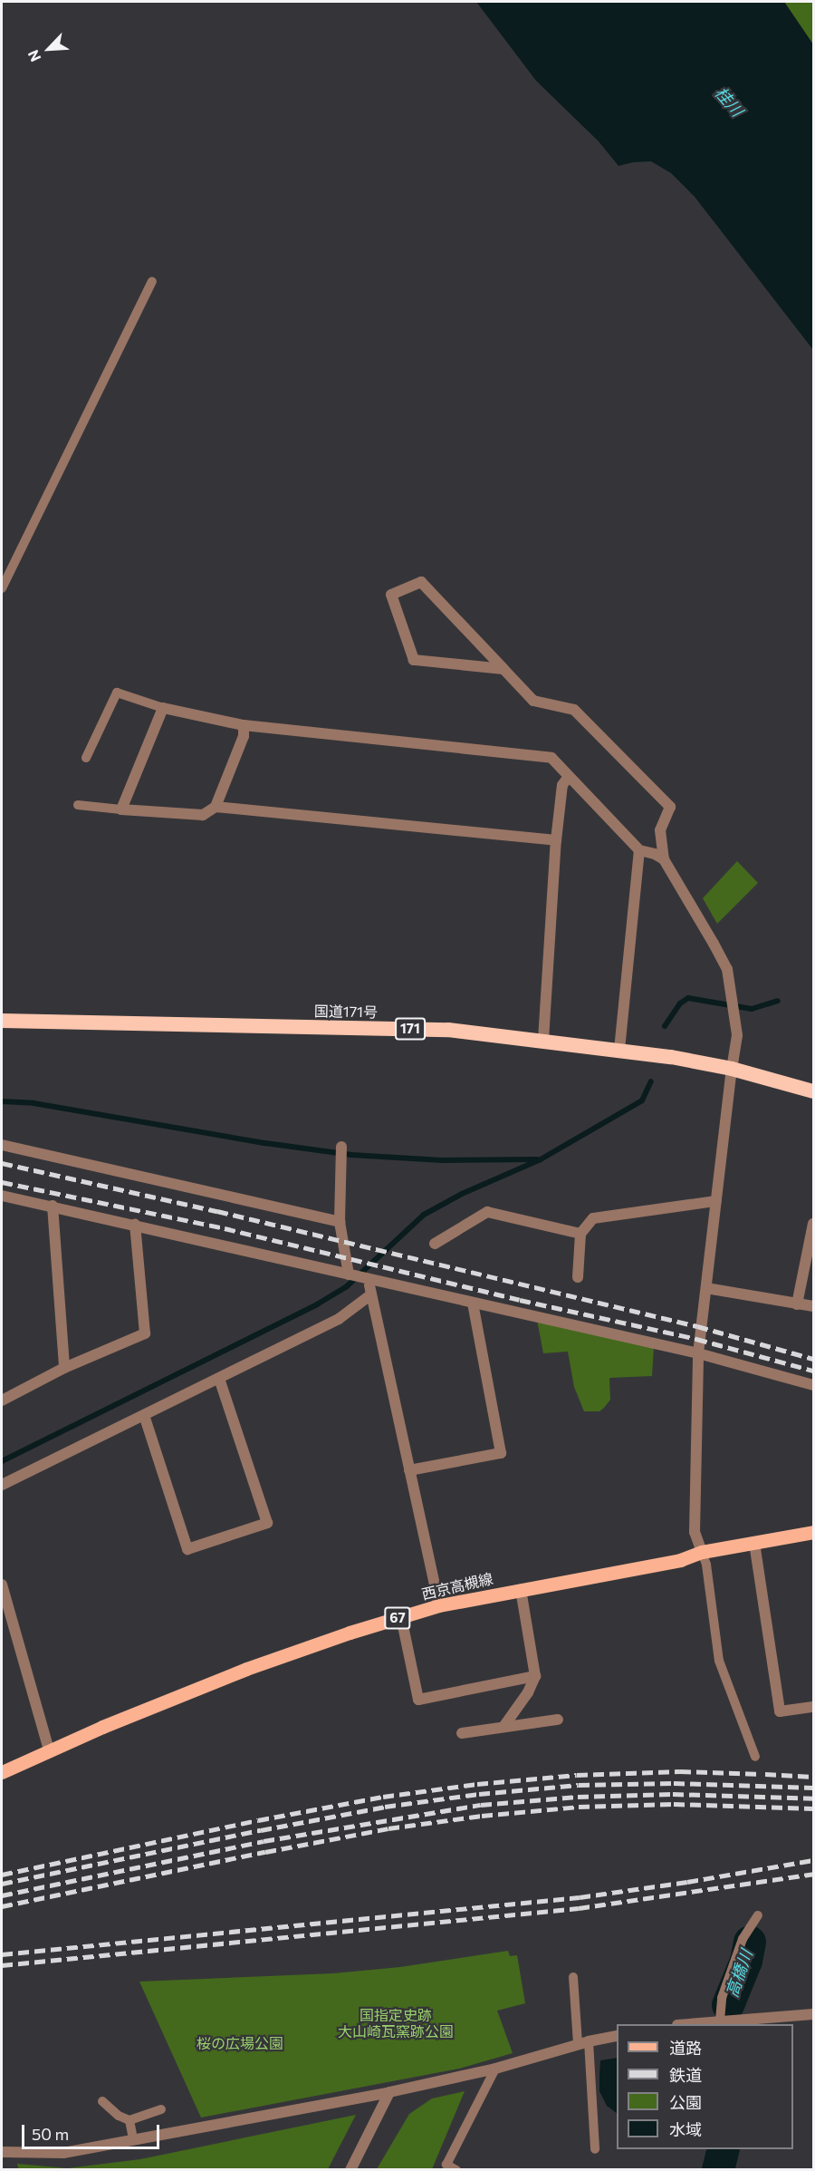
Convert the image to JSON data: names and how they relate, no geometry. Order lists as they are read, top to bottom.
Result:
{
  "streets": {
    "highway": ["国道171号", "171"],
    "main road": ["西京高槻線", "67"]
  },
  "water": ["桂川", "高橋川"],
  "parks": ["国指定史跡 大山崎瓦窯跡公園", "桜の広場公園"],
  "legend": [
    "道路",
    "鉄道",
    "公園",
    "水域"
  ],
  "scale_bar": "50 m",
  "north": "bottom left"
}
